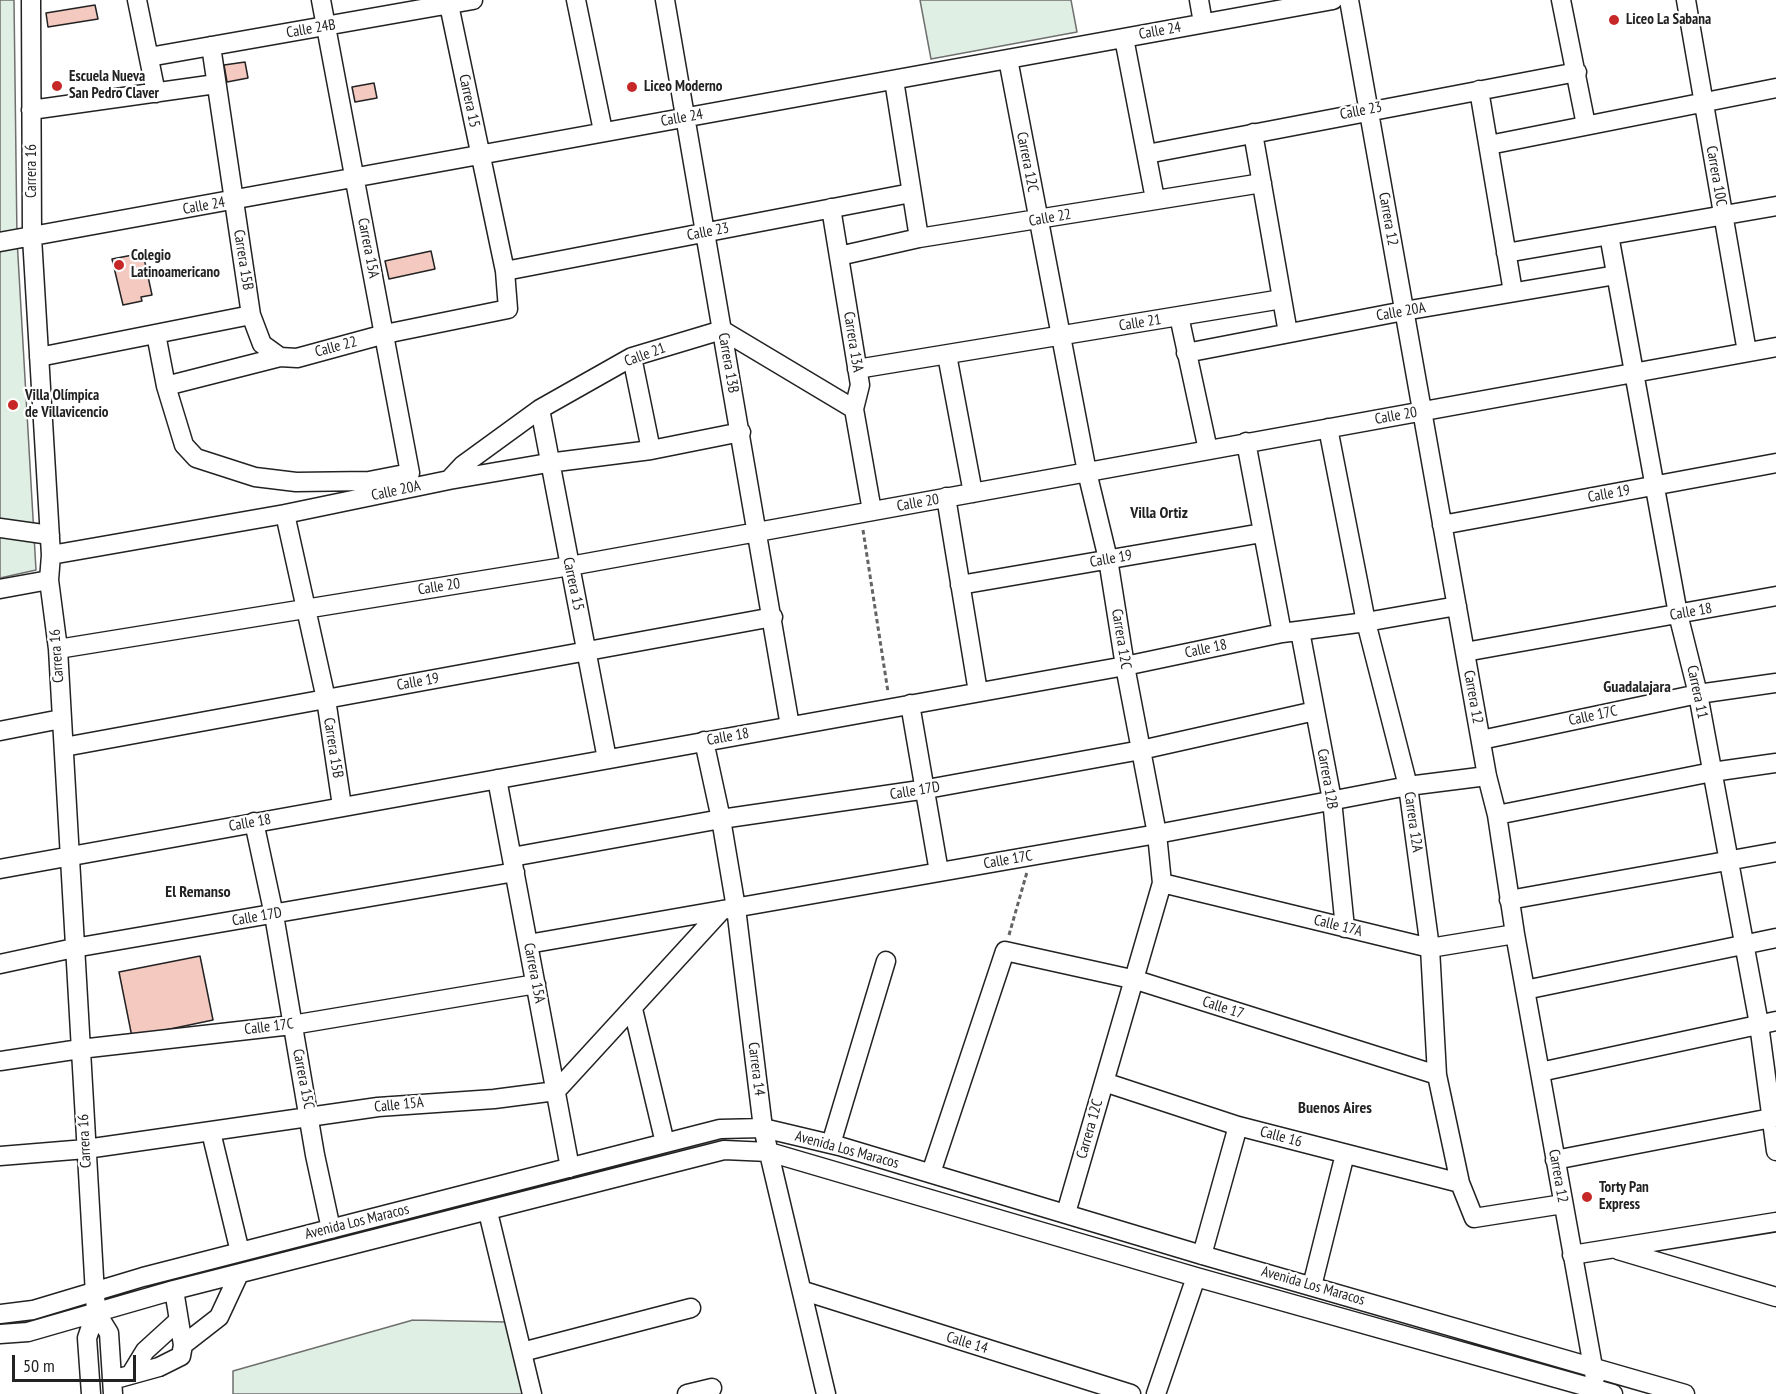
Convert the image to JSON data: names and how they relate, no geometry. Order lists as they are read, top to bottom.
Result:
{
  "streets": {
    "street": [
      "Calle 24B",
      "Calle 24",
      "Carrera 15",
      "Calle 23",
      "Carrera 12C",
      "Carrera 16",
      "Carrera 10C",
      "Calle 22",
      "Carrera 12",
      "Carrera 15A",
      "Carrera 15B",
      "Calle 20A",
      "Calle 21",
      "Carrera 13A",
      "Carrera 13B",
      "Calle 20",
      "Calle 19",
      "Calle 18",
      "Carrera 11",
      "Calle 17C",
      "Carrera 12B",
      "Calle 17D",
      "Carrera 12A",
      "Calle 17A",
      "Calle 17",
      "Carrera 14",
      "Carrera 15C",
      "Calle 15A",
      "Calle 16",
      "Avenida Los Maracos",
      "Calle 14"
    ]
  },
  "crossings": [
    ["Calle 24B", "Carrera 15"],
    ["Calle 24B", "Carrera 15A"],
    ["Calle 24B", "Carrera 15B"],
    ["Calle 24", "Carrera 15"],
    ["Calle 24", "Carrera 12C"],
    ["Calle 24", "Carrera 16"],
    ["Calle 24", "Carrera 15A"],
    ["Calle 24", "Carrera 15B"],
    ["Calle 24", "Carrera 13B"],
    ["Carrera 15", "Calle 23"],
    ["Carrera 15", "Calle 22"],
    ["Carrera 15", "Calle 20A"],
    ["Carrera 15", "Calle 21"],
    ["Carrera 15", "Calle 20"],
    ["Carrera 15", "Calle 19"],
    ["Carrera 15", "Calle 18"],
    ["Calle 23", "Carrera 12"],
    ["Calle 23", "Carrera 13A"],
    ["Calle 23", "Carrera 13B"],
    ["Carrera 12C", "Calle 22"],
    ["Carrera 12C", "Calle 21"],
    ["Carrera 12C", "Calle 20"],
    ["Carrera 12C", "Calle 19"],
    ["Carrera 12C", "Calle 18"],
    ["Carrera 12C", "Calle 17C"],
    ["Carrera 12C", "Calle 17D"],
    ["Carrera 12C", "Calle 17A"],
    ["Carrera 12C", "Calle 17"],
    ["Carrera 12C", "Calle 16"],
    ["Carrera 12C", "Avenida Los Maracos"],
    ["Carrera 16", "Calle 20A"],
    ["Carrera 16", "Calle 20"],
    ["Carrera 16", "Calle 19"],
    ["Carrera 16", "Calle 18"],
    ["Carrera 16", "Calle 17C"],
    ["Carrera 16", "Calle 17D"],
    ["Carrera 16", "Calle 15A"],
    ["Carrera 16", "Avenida Los Maracos"],
    ["Carrera 10C", "Calle 20"],
    ["Calle 22", "Carrera 15A"],
    ["Calle 22", "Carrera 15B"],
    ["Calle 22", "Carrera 13A"],
    ["Carrera 12", "Calle 20A"],
    ["Carrera 12", "Calle 20"],
    ["Carrera 12", "Calle 19"],
    ["Carrera 12", "Calle 18"],
    ["Carrera 12", "Calle 17C"],
    ["Carrera 12", "Carrera 12A"],
    ["Carrera 12", "Calle 17A"],
    ["Carrera 12", "Avenida Los Maracos"],
    ["Carrera 15A", "Calle 18"],
    ["Carrera 15A", "Calle 17C"],
    ["Carrera 15A", "Calle 17D"],
    ["Carrera 15A", "Calle 15A"],
    ["Carrera 15A", "Avenida Los Maracos"],
    ["Carrera 15B", "Calle 20A"],
    ["Carrera 15B", "Calle 20"],
    ["Carrera 15B", "Calle 19"],
    ["Carrera 15B", "Calle 18"],
    ["Calle 20A", "Calle 21"],
    ["Calle 20A", "Carrera 13B"],
    ["Calle 20A", "Carrera 11"],
    ["Calle 21", "Carrera 13A"],
    ["Calle 21", "Carrera 13B"],
    ["Carrera 13A", "Calle 20"],
    ["Carrera 13B", "Calle 20"],
    ["Carrera 13B", "Calle 19"],
    ["Carrera 13B", "Calle 18"],
    ["Calle 20", "Carrera 11"],
    ["Calle 20", "Carrera 12B"],
    ["Calle 20", "Carrera 12A"],
    ["Calle 19", "Carrera 11"],
    ["Calle 19", "Carrera 12B"],
    ["Calle 18", "Carrera 11"],
    ["Calle 18", "Carrera 12B"],
    ["Calle 18", "Carrera 12A"],
    ["Calle 18", "Carrera 14"],
    ["Calle 18", "Carrera 15C"],
    ["Carrera 11", "Calle 17C"],
    ["Calle 17C", "Carrera 12B"],
    ["Calle 17C", "Carrera 12A"],
    ["Calle 17C", "Carrera 14"],
    ["Calle 17C", "Carrera 15C"],
    ["Carrera 12B", "Calle 17D"],
    ["Carrera 12B", "Calle 17A"],
    ["Calle 17D", "Carrera 14"],
    ["Calle 17D", "Carrera 15C"],
    ["Carrera 12A", "Calle 17A"],
    ["Carrera 12A", "Calle 17"],
    ["Carrera 12A", "Calle 16"],
    ["Carrera 14", "Avenida Los Maracos"],
    ["Carrera 14", "Calle 14"],
    ["Carrera 15C", "Calle 15A"],
    ["Carrera 15C", "Avenida Los Maracos"]
  ],
  "districts": [
    "Villa Ortiz",
    "Guadalajara",
    "El Remanso",
    "Buenos Aires"
  ],
  "places": [
    "Liceo La Sabana",
    "Escuela Nueva San Pedro Claver",
    "Liceo Moderno",
    "Colegio Latinoamericano",
    "Villa Olímpica de Villavicencio",
    "Torty Pan Express"
  ],
  "scale_bar": "50 m"
}
